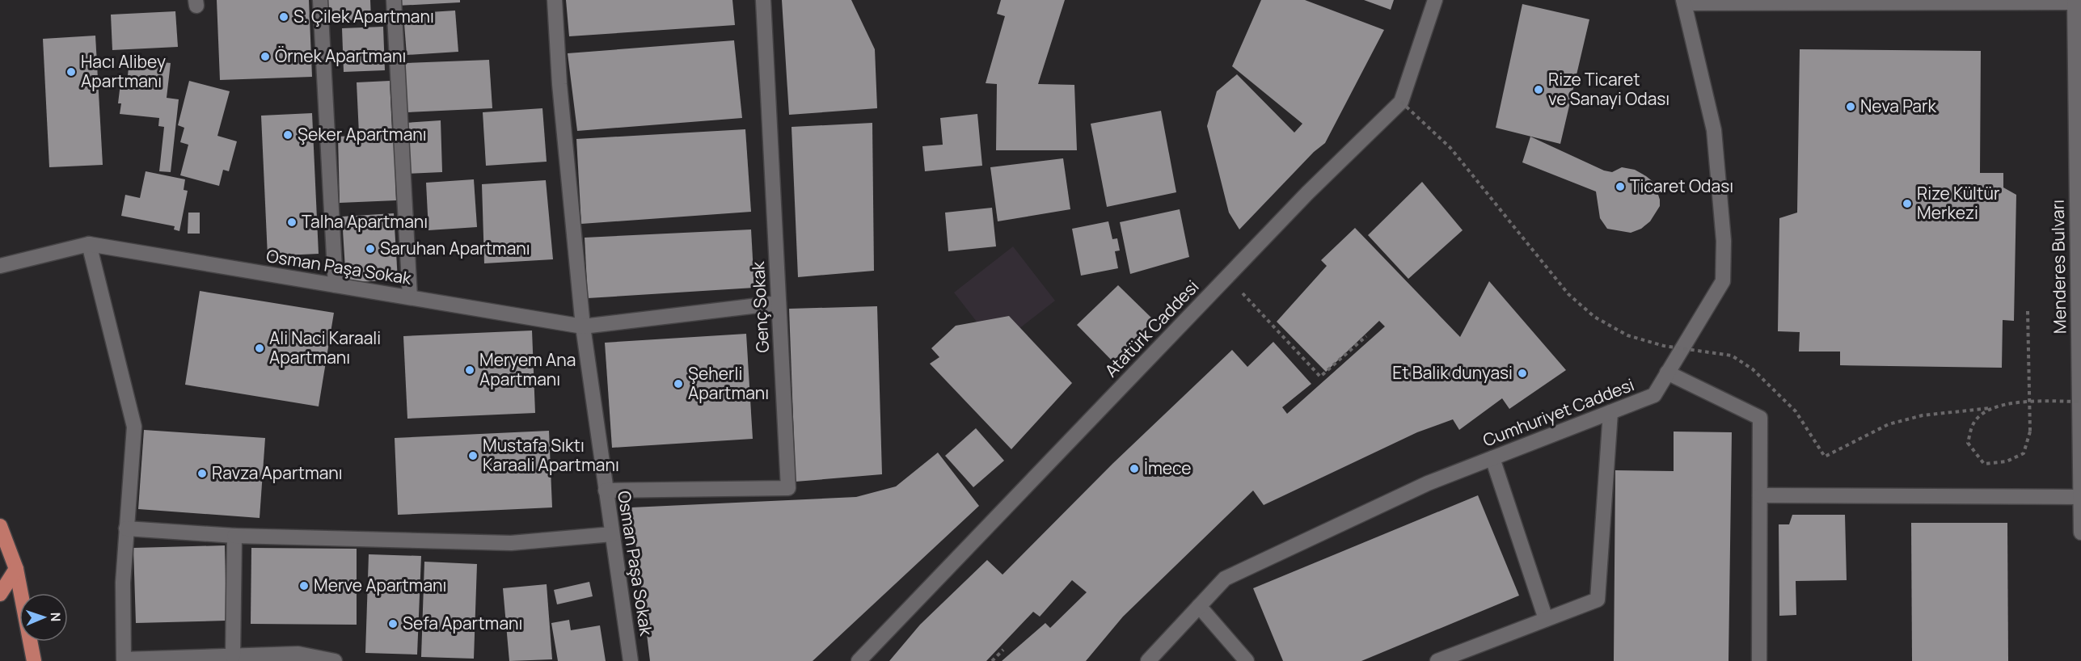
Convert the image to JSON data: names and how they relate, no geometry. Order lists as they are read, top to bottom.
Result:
{
  "streets": {
    "street": [
      "Menderes Bulvarı",
      "Osman Paşa Sokak",
      "Genç Sokak",
      "Atatürk Caddesi",
      "Cumhuriyet Caddesi"
    ]
  },
  "crossings": [
    ["Osman Paşa Sokak", "Genç Sokak"]
  ],
  "places": [
    "S. Çilek Apartmanı",
    "Örnek Apartmanı",
    "Hacı Alibey Apartmanı",
    "Rize Ticaret ve Sanayi Odası",
    "Neva Park",
    "Şeker Apartmanı",
    "Ticaret Odası",
    "Rize Kültür Merkezi",
    "Talha Apartmanı",
    "Saruhan Apartmanı",
    "Ali Naci Karaali Apartmanı",
    "Meryem Ana Apartmanı",
    "Et Balik dunyasi",
    "Şeherli Apartmanı",
    "Mustafa Sıktı Karaali Apartmanı",
    "İmece",
    "Ravza Apartmanı",
    "Merve Apartmanı",
    "Sefa Apartmanı"
  ],
  "north": "right"
}
